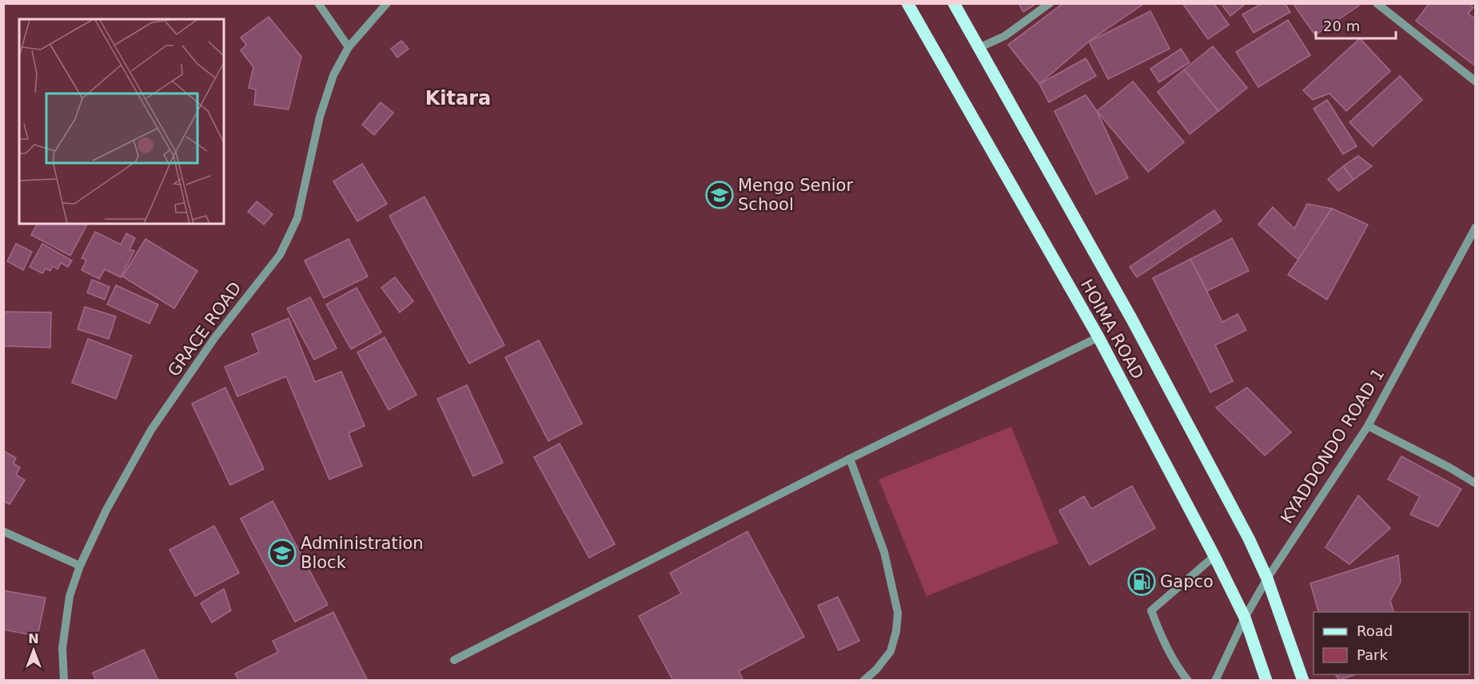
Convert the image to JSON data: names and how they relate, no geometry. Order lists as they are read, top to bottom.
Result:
{
  "streets": {
    "main road": ["HOIMA ROAD"],
    "street": ["GRACE ROAD", "KYADDONDO ROAD 1"]
  },
  "crossings": [
    ["HOIMA ROAD", "KYADDONDO ROAD 1"]
  ],
  "districts": ["Kitara"],
  "places": {
    "school or university": ["Mengo Senior School", "Administration Block"],
    "fuel station": ["Gapco"]
  },
  "legend": ["Road", "Park"],
  "scale_bar": "20 m",
  "north": "top"
}
